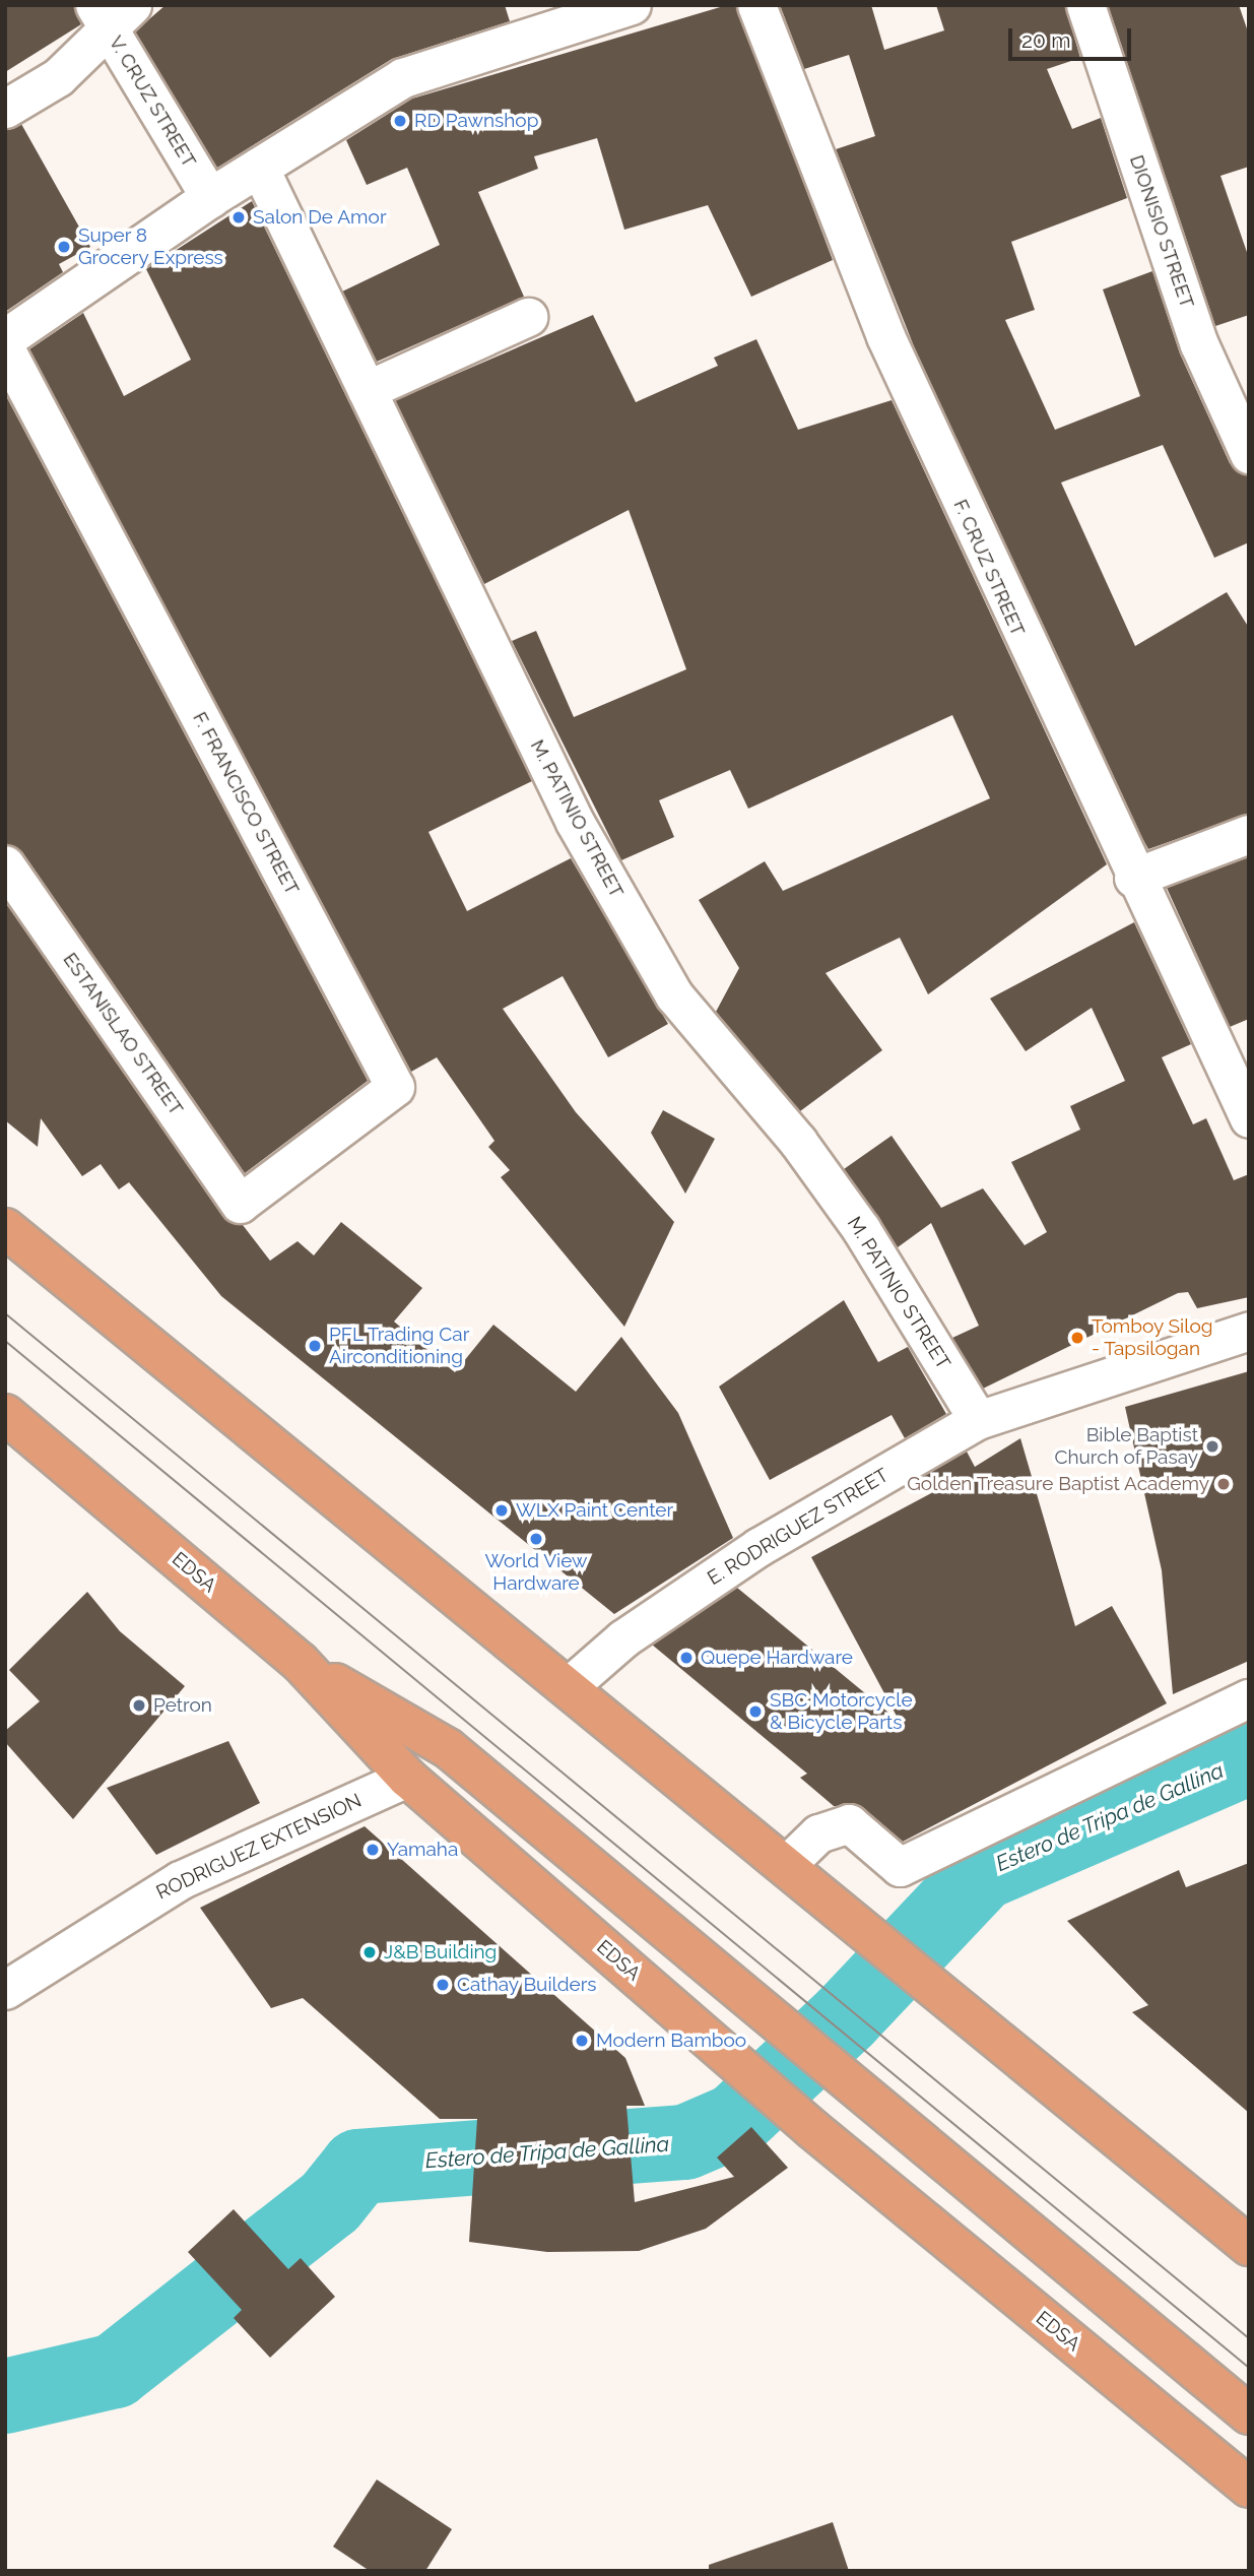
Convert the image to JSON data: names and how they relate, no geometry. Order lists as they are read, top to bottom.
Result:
{
  "streets": {
    "highway": ["EDSA"],
    "street": [
      "V. CRUZ STREET",
      "DIONISIO STREET",
      "F. CRUZ STREET",
      "F. FRANCISCO STREET",
      "M. PATINIO STREET",
      "ESTANISLAO STREET",
      "E. RODRIGUEZ STREET",
      "RODRIGUEZ EXTENSION"
    ]
  },
  "crossings": [
    ["F. FRANCISCO STREET", "ESTANISLAO STREET"],
    ["M. PATINIO STREET", "E. RODRIGUEZ STREET"],
    ["EDSA", "RODRIGUEZ EXTENSION"]
  ],
  "water": ["Estero de Tripa de Gallina"],
  "places": [
    "RD Pawnshop",
    "Salon De Amor",
    "Super 8 Grocery Express",
    "Tomboy Silog - Tapsilogan",
    "PFL Trading Car Airconditioning",
    "Bible Baptist Church of Pasay",
    "Golden Treasure Baptist Academy",
    "WLX Paint Center",
    "World View Hardware",
    "Quepe Hardware",
    "Petron",
    "SBC Motorcycle & Bicycle Parts",
    "Yamaha",
    "J&B Building",
    "Cathay Builders",
    "Modern Bamboo"
  ],
  "scale_bar": "20 m"
}
